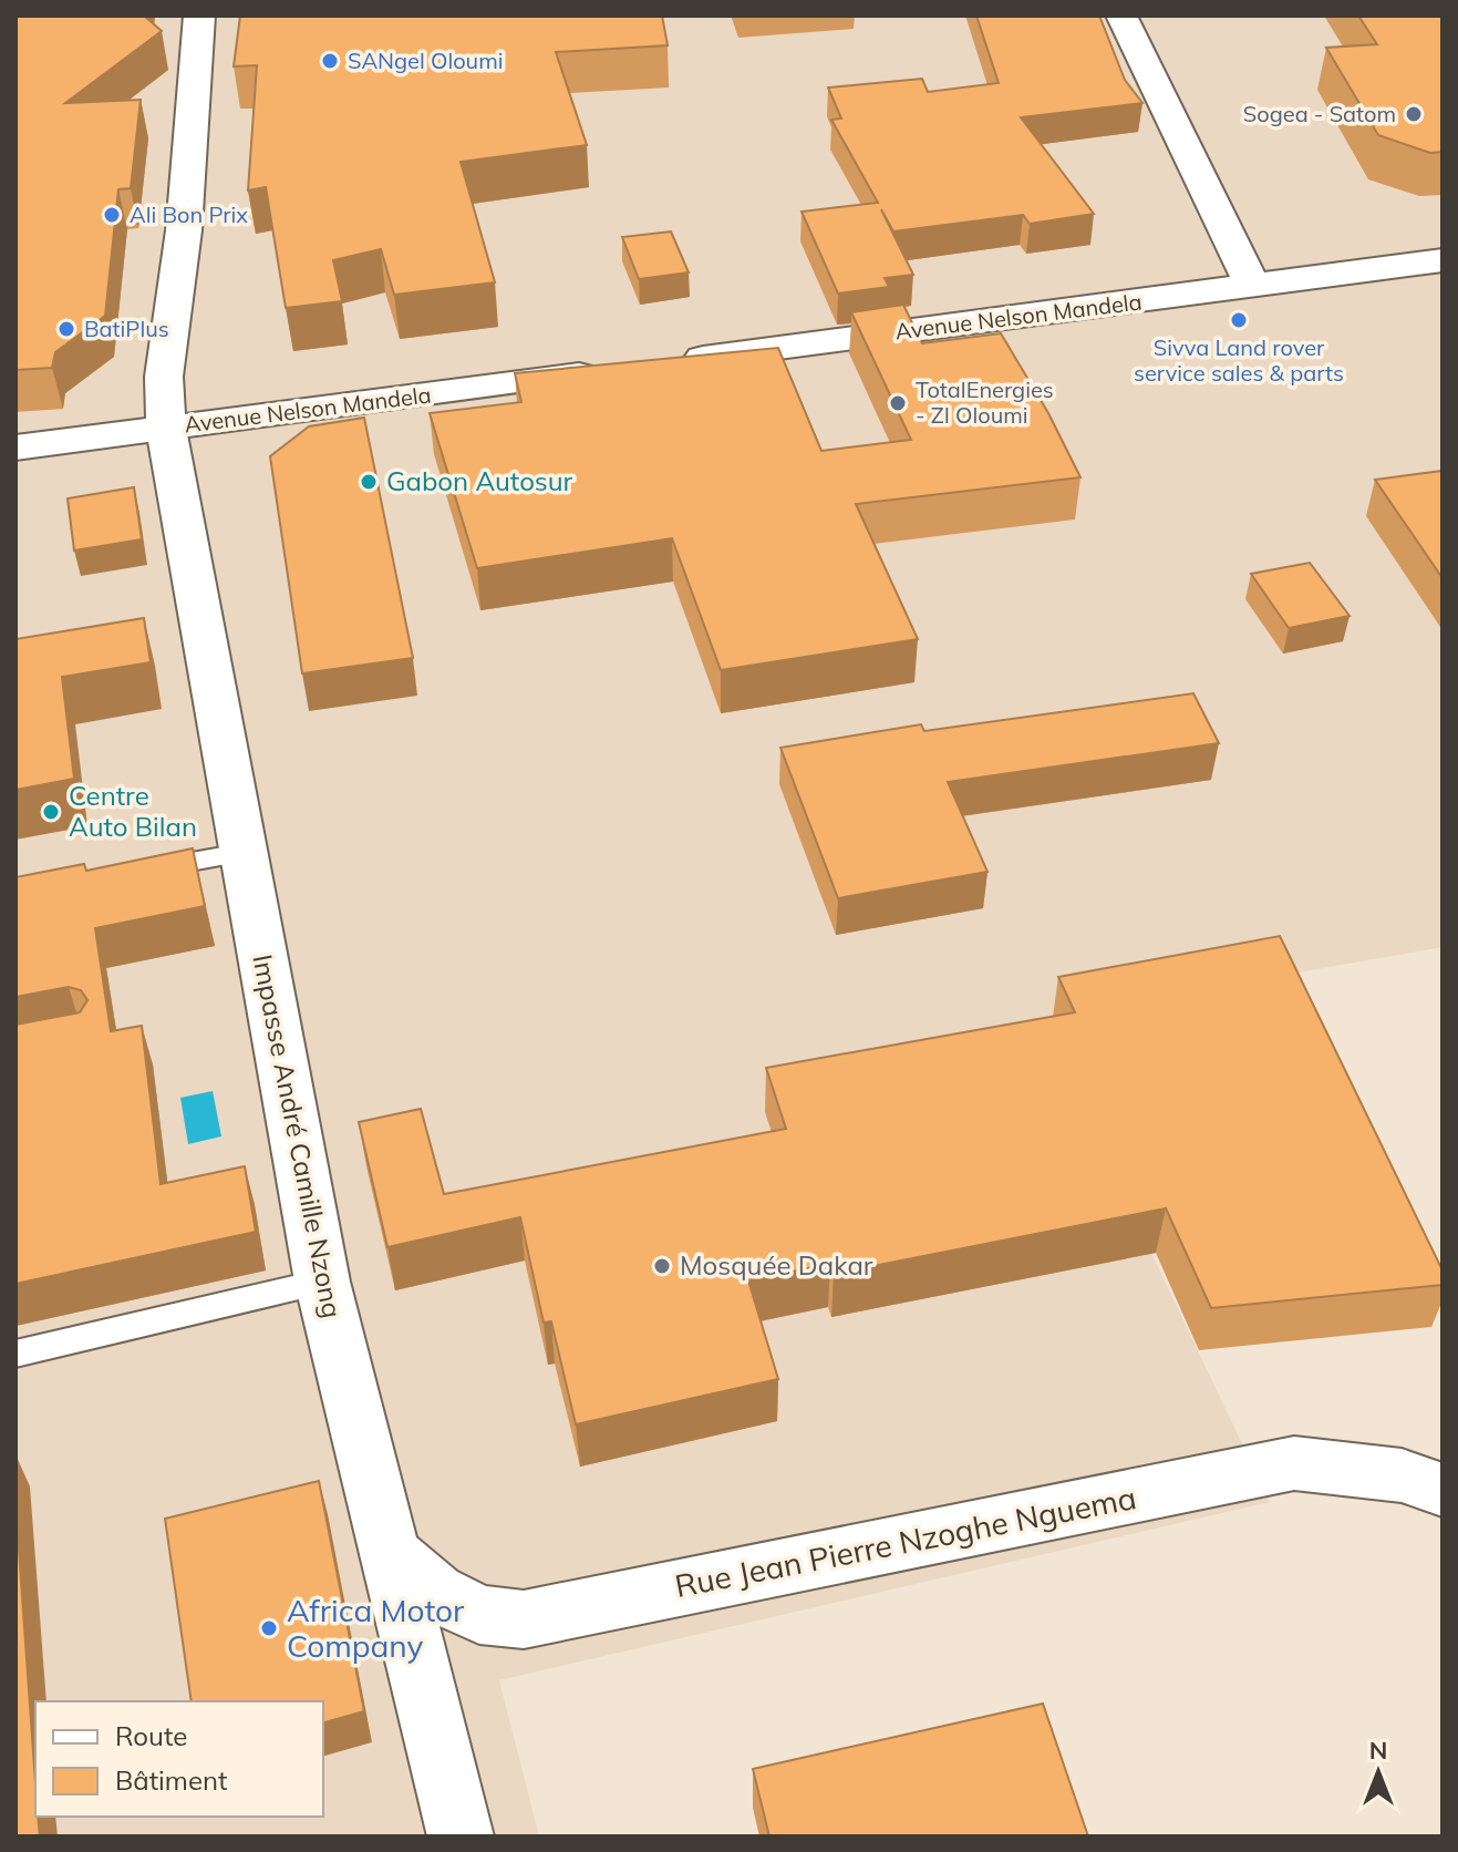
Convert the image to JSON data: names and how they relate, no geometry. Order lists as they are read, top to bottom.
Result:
{
  "streets": {
    "street": ["Avenue Nelson Mandela", "Impasse André Camille Nzong", "Rue Jean Pierre Nzoghe Nguema"]
  },
  "crossings": [
    ["Avenue Nelson Mandela", "Impasse André Camille Nzong"],
    ["Impasse André Camille Nzong", "Rue Jean Pierre Nzoghe Nguema"]
  ],
  "places": [
    "SANgel Oloumi",
    "Sogea - Satom",
    "Ali Bon Prix",
    "Sivva Land rover service sales & parts",
    "BatiPlus",
    "TotalEnergies - ZI Oloumi",
    "Gabon Autosur",
    "Centre Auto Bilan",
    "Mosquée Dakar",
    "Africa Motor Company"
  ],
  "legend": ["Route", "Bâtiment"],
  "north": "top"
}
